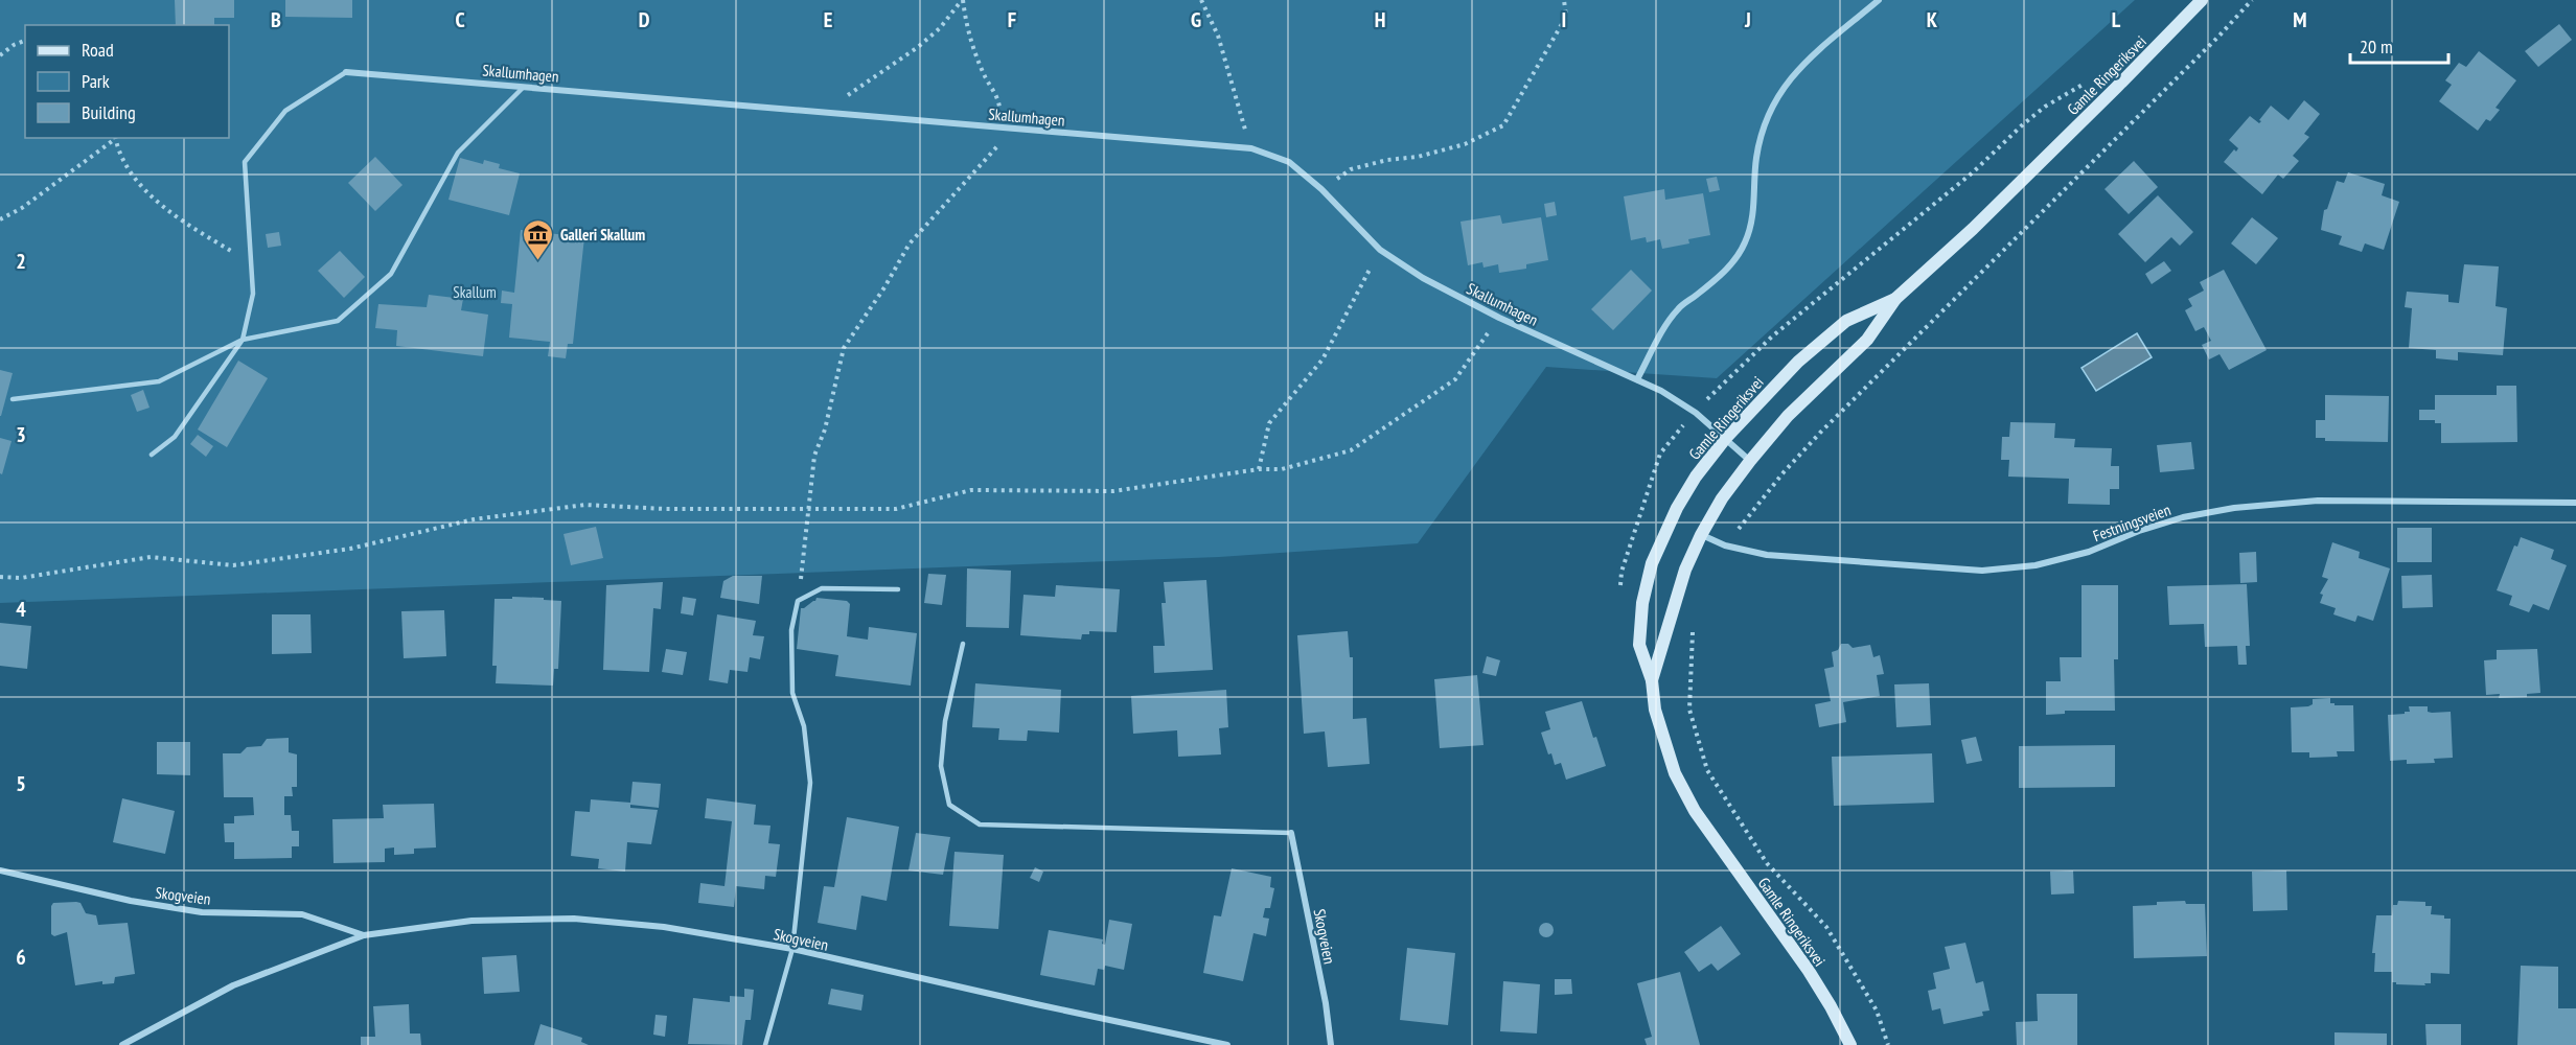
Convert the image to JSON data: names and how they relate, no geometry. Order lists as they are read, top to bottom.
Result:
{
  "streets": {
    "main road": ["Gamle Ringeriksvei"],
    "street": ["Skallumhagen", "Festningsveien", "Skogveien"]
  },
  "crossings": [
    ["Skallumhagen", "Gamle Ringeriksvei"],
    ["Gamle Ringeriksvei", "Festningsveien"]
  ],
  "parks": ["Skallum"],
  "places": {
    "museum": ["Galleri Skallum"]
  },
  "legend": ["Road", "Park", "Building"],
  "scale_bar": "20 m",
  "grid": {
    "columns": [
      "B",
      "C",
      "D",
      "E",
      "F",
      "G",
      "H",
      "I",
      "J",
      "K",
      "L",
      "M"
    ],
    "rows": [
      "2",
      "3",
      "4",
      "5",
      "6"
    ]
  }
}
